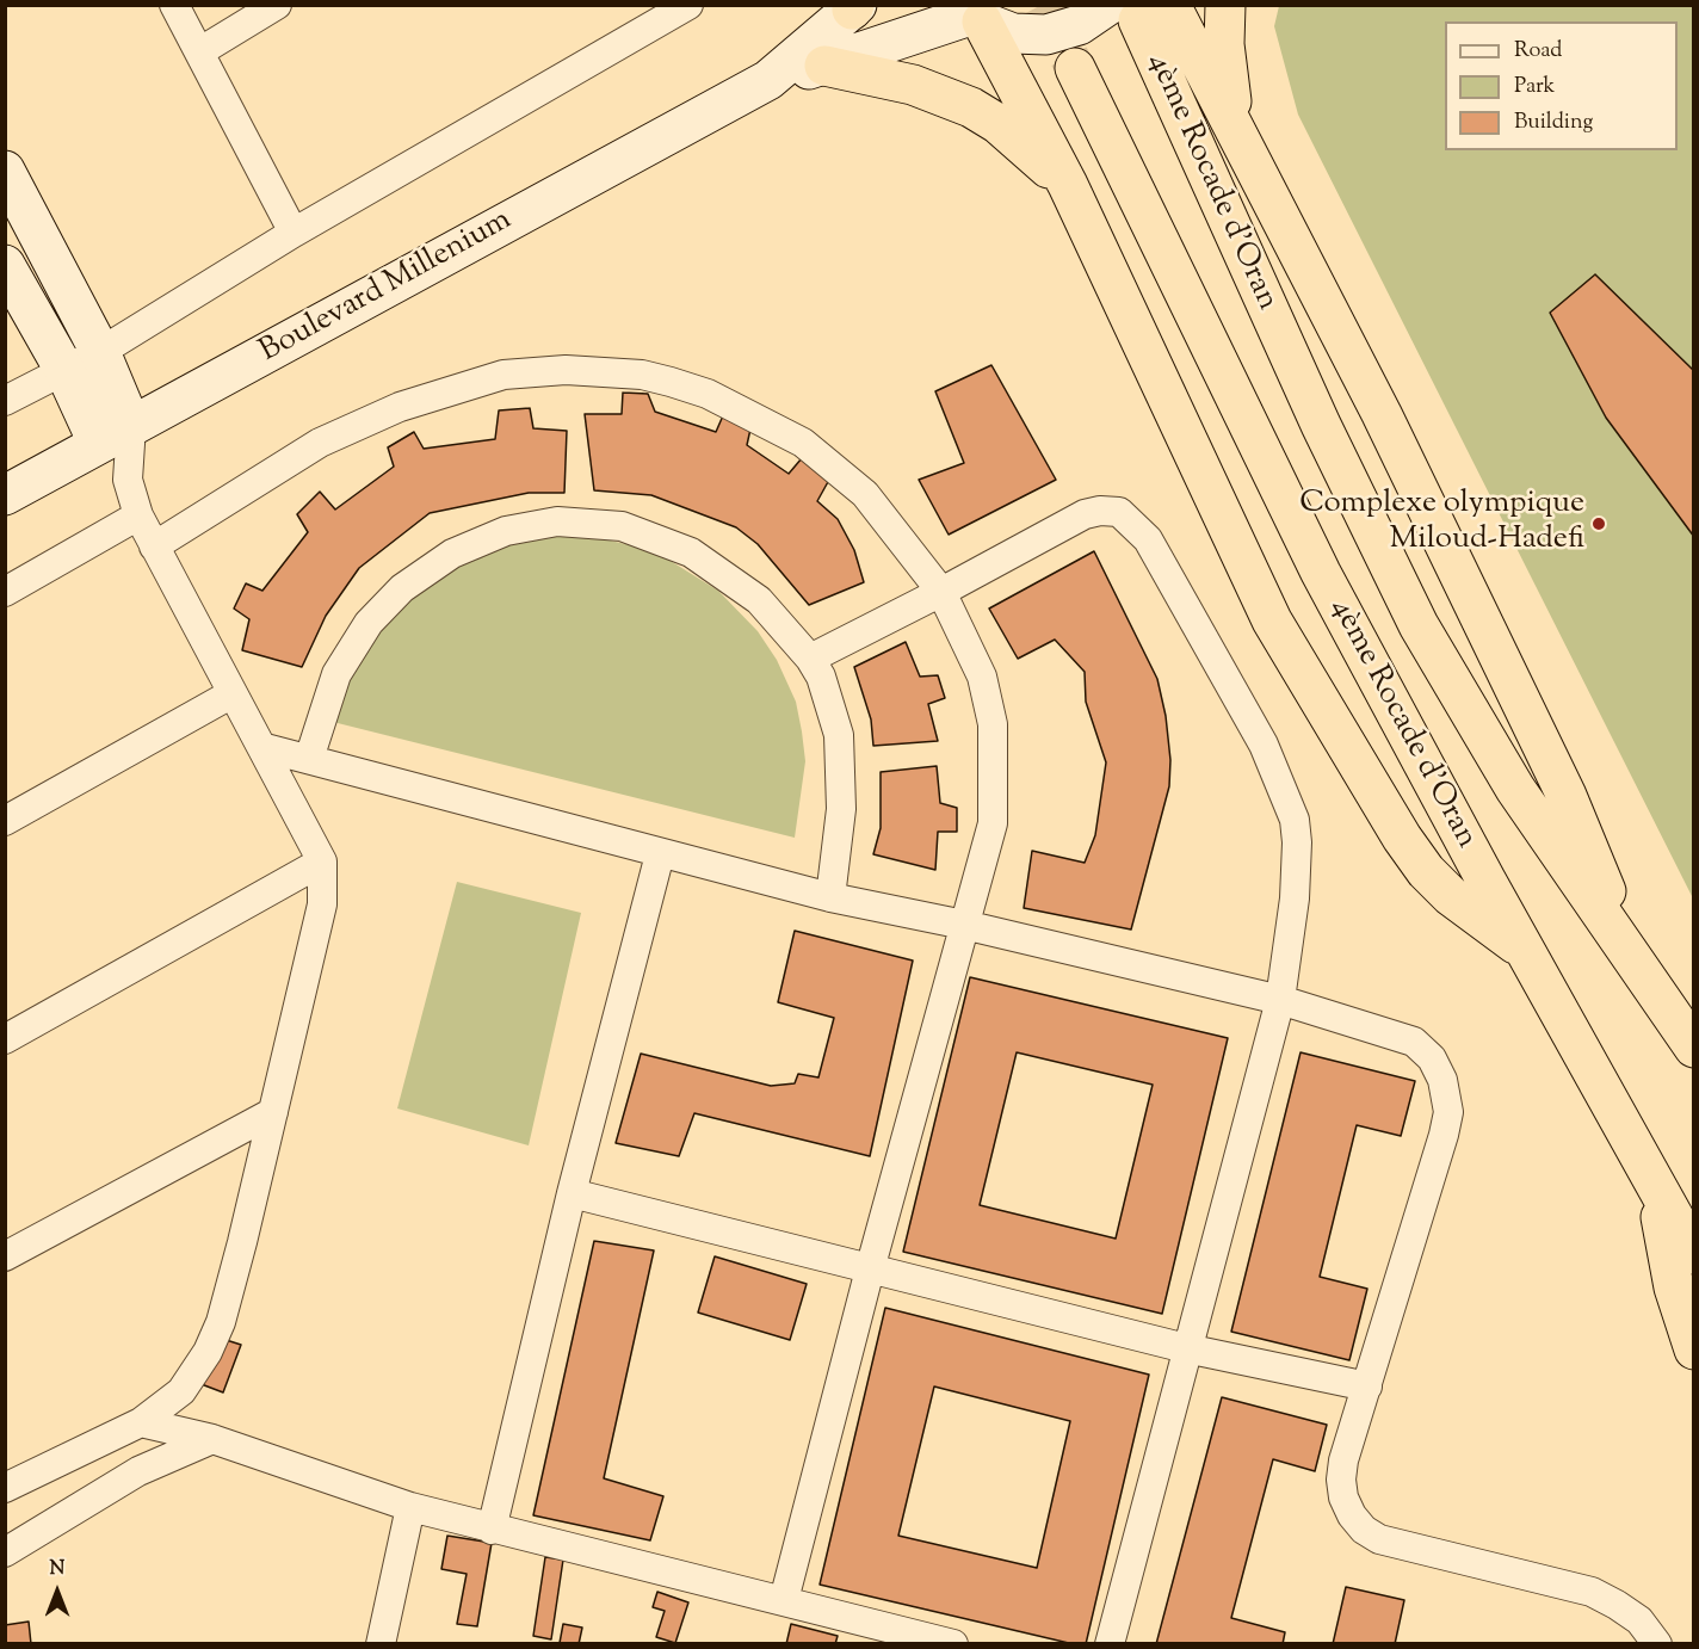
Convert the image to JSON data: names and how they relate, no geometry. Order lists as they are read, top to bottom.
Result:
{
  "streets": {
    "highway": ["4ème Rocade d'Oran"],
    "main road": ["Boulevard Millenium"]
  },
  "places": ["Complexe olympique Miloud-Hadefi"],
  "legend": ["Road", "Park", "Building"],
  "north": "top"
}
